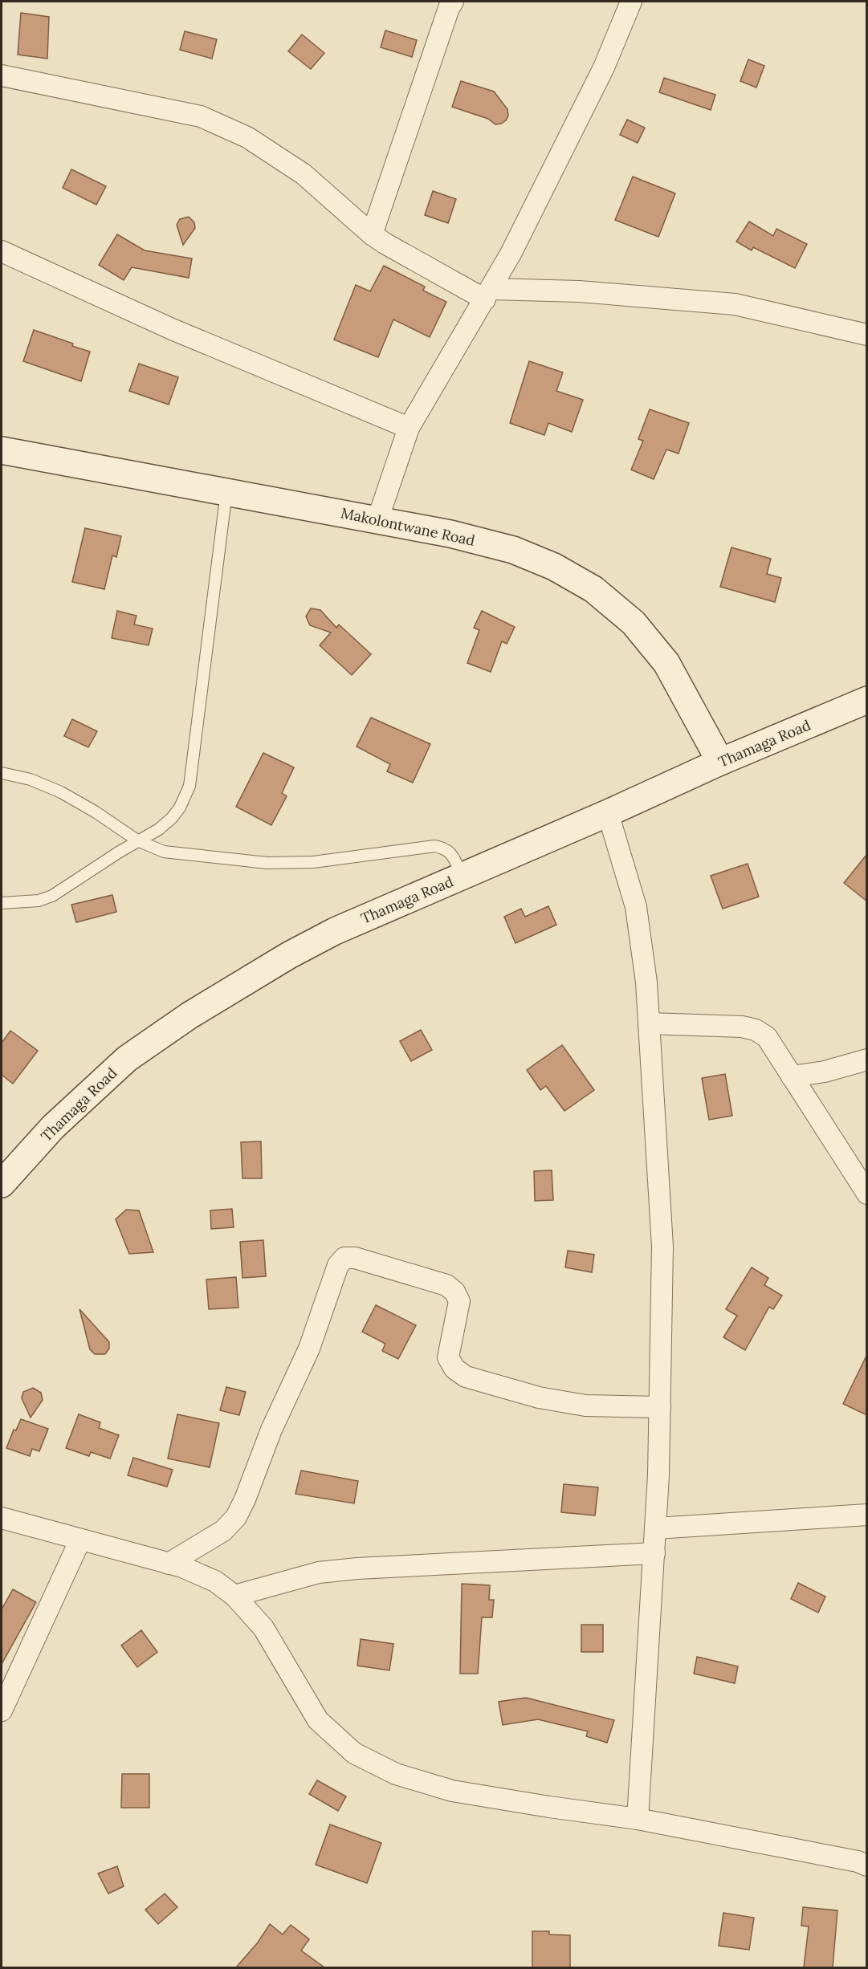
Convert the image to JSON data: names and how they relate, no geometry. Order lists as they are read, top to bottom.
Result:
{
  "streets": {
    "main road": ["Makolontwane Road", "Thamaga Road"]
  },
  "crossings": [
    ["Makolontwane Road", "Thamaga Road"]
  ]
}
